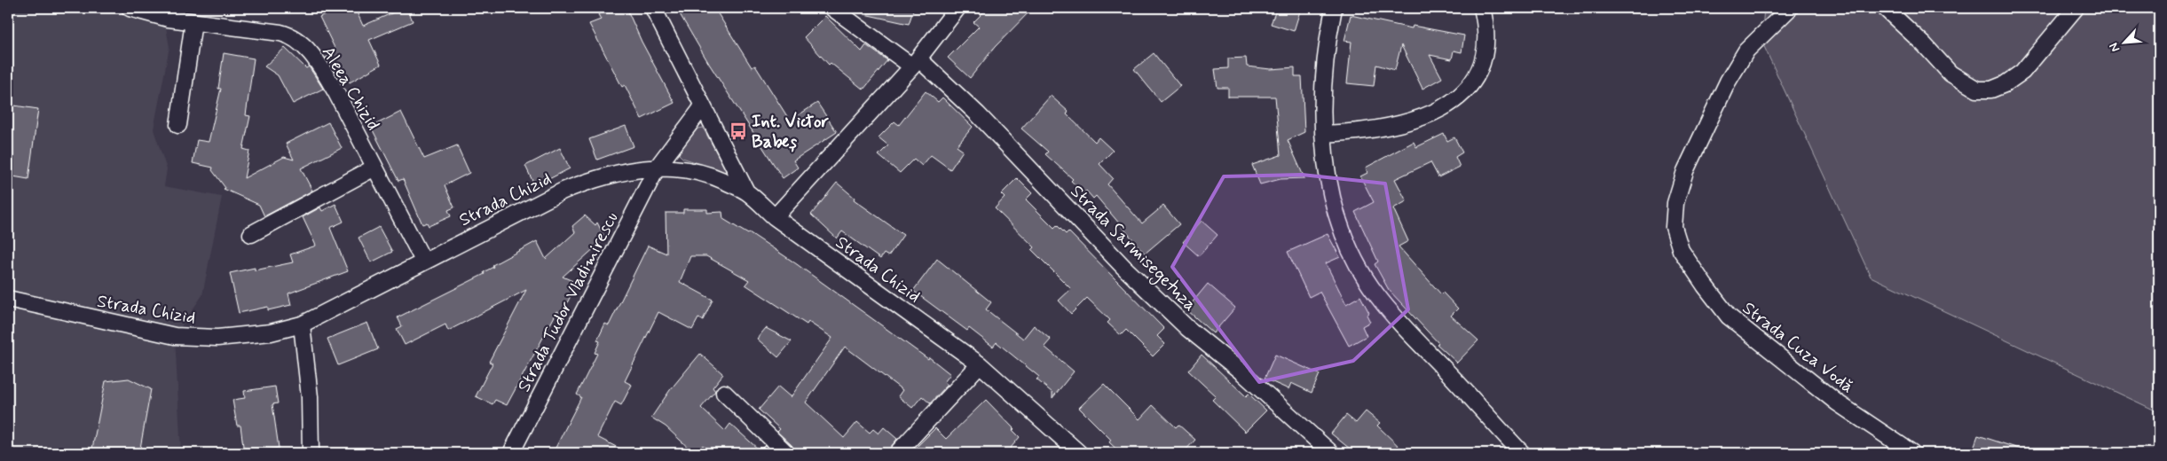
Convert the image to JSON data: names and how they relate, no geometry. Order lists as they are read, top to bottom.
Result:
{
  "streets": {
    "street": [
      "Aleea Chizid",
      "Strada Chizid",
      "Strada Sarmisegetuza",
      "Strada Tudor Vladimirescu",
      "Strada Cuza Vodă"
    ]
  },
  "crossings": [
    ["Aleea Chizid", "Strada Chizid"],
    ["Strada Chizid", "Strada Tudor Vladimirescu"]
  ],
  "places": {
    "bus stop": ["Int. Victor Babeș"]
  },
  "north": "bottom left"
}
